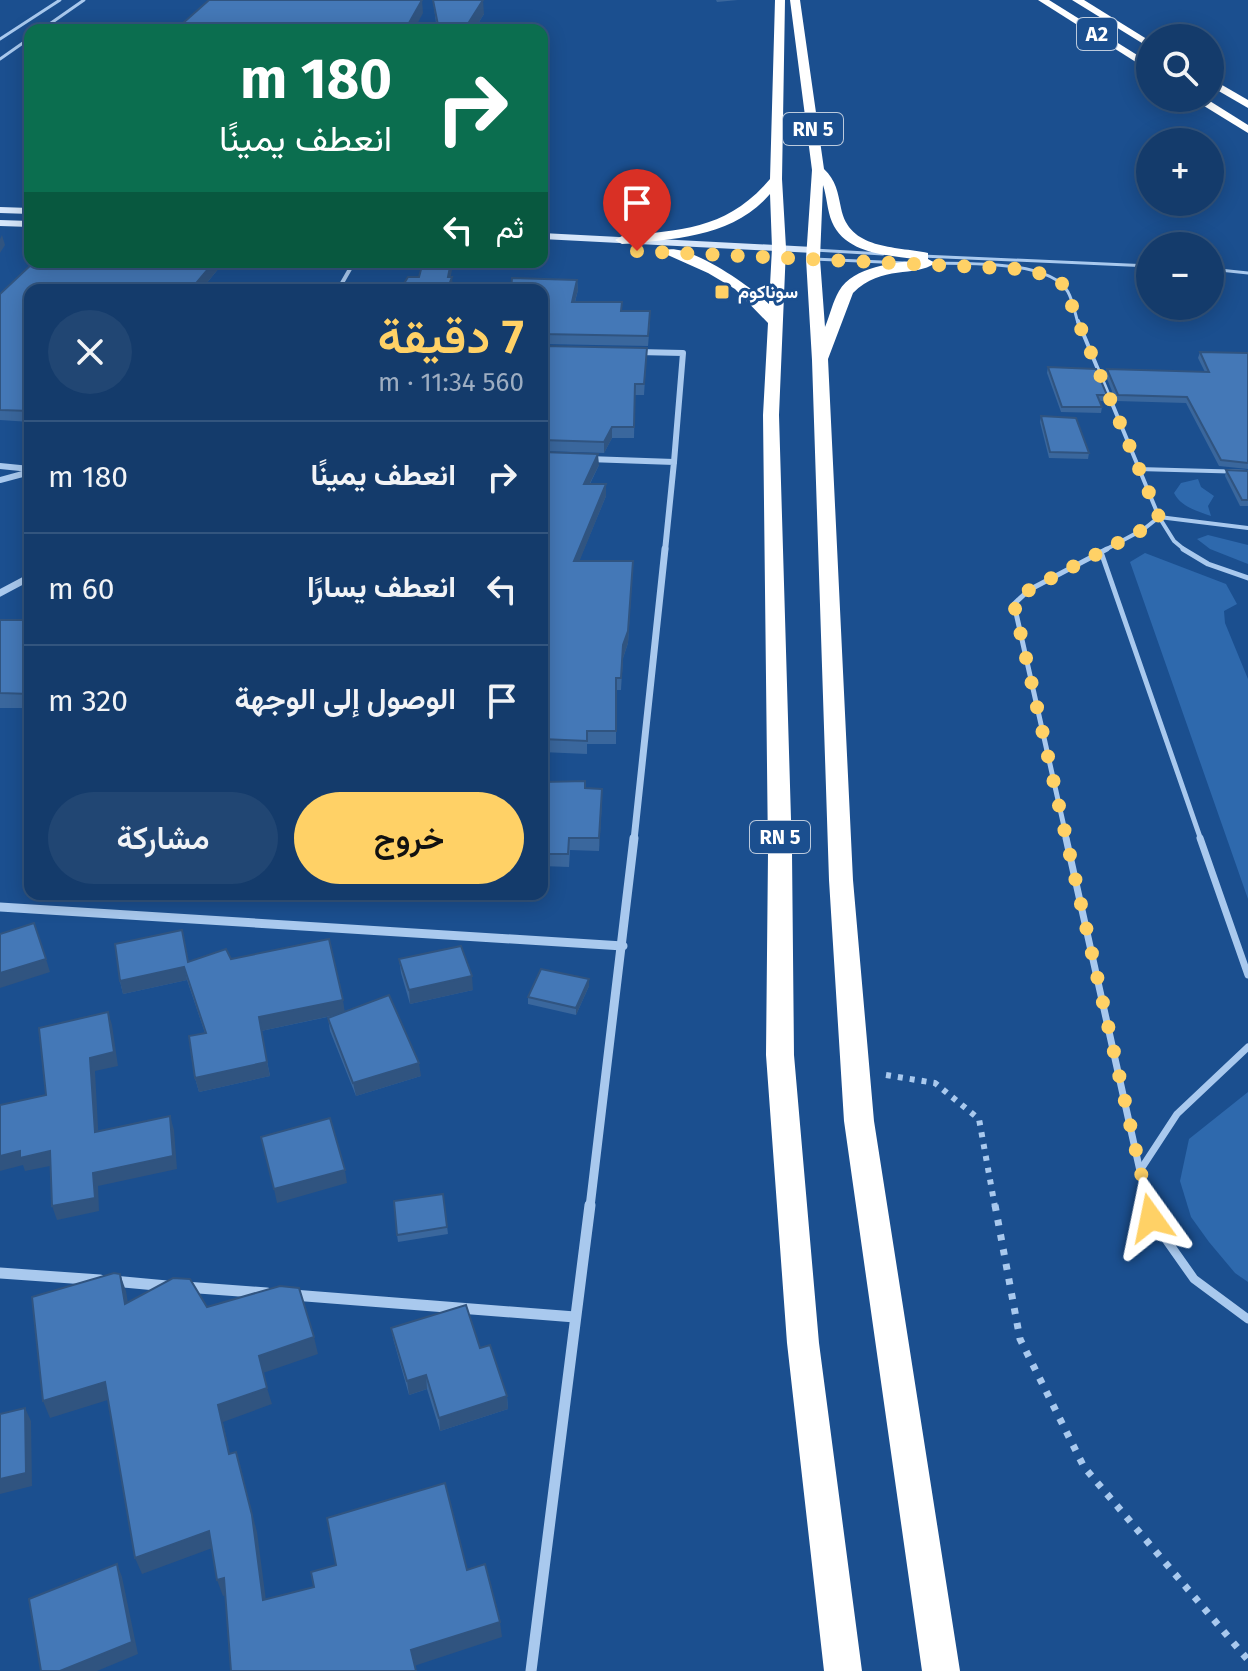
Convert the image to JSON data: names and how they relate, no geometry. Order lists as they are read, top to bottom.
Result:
{
  "streets": {
    "highway": ["A2", "RN 5"]
  },
  "places": {
    "transit": ["سوناكوم"]
  },
  "page": {
    "map_buttons": ["+", "−"],
    "turn": ["180 m", "انعطف يمينًا"],
    "then": "ثم",
    "heading": ["7 دقيقة", "560 m · 11:34"],
    "list": [
      {
        "name": "انعطف يمينًا",
        "value": "180 m"
      },
      {
        "name": "انعطف يسارًا",
        "value": "60 m"
      },
      {
        "name": "الوصول إلى الوجهة",
        "value": "320 m"
      }
    ],
    "buttons": ["خروج", "مشاركة"]
  }
}
